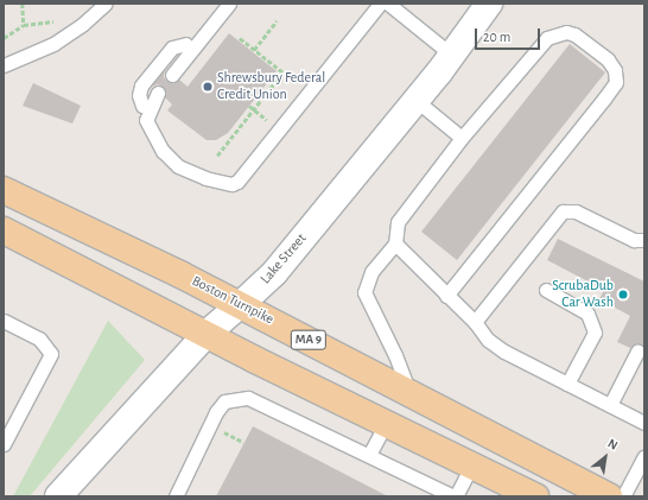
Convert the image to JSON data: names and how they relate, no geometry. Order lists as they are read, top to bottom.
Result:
{
  "streets": {
    "highway": ["Boston Turnpike", "MA 9"],
    "street": ["Lake Street"]
  },
  "crossings": [
    ["Lake Street", "Boston Turnpike"]
  ],
  "places": ["Shrewsbury Federal Credit Union", "ScrubaDub Car Wash"],
  "scale_bar": "20 m",
  "north": "top right"
}
